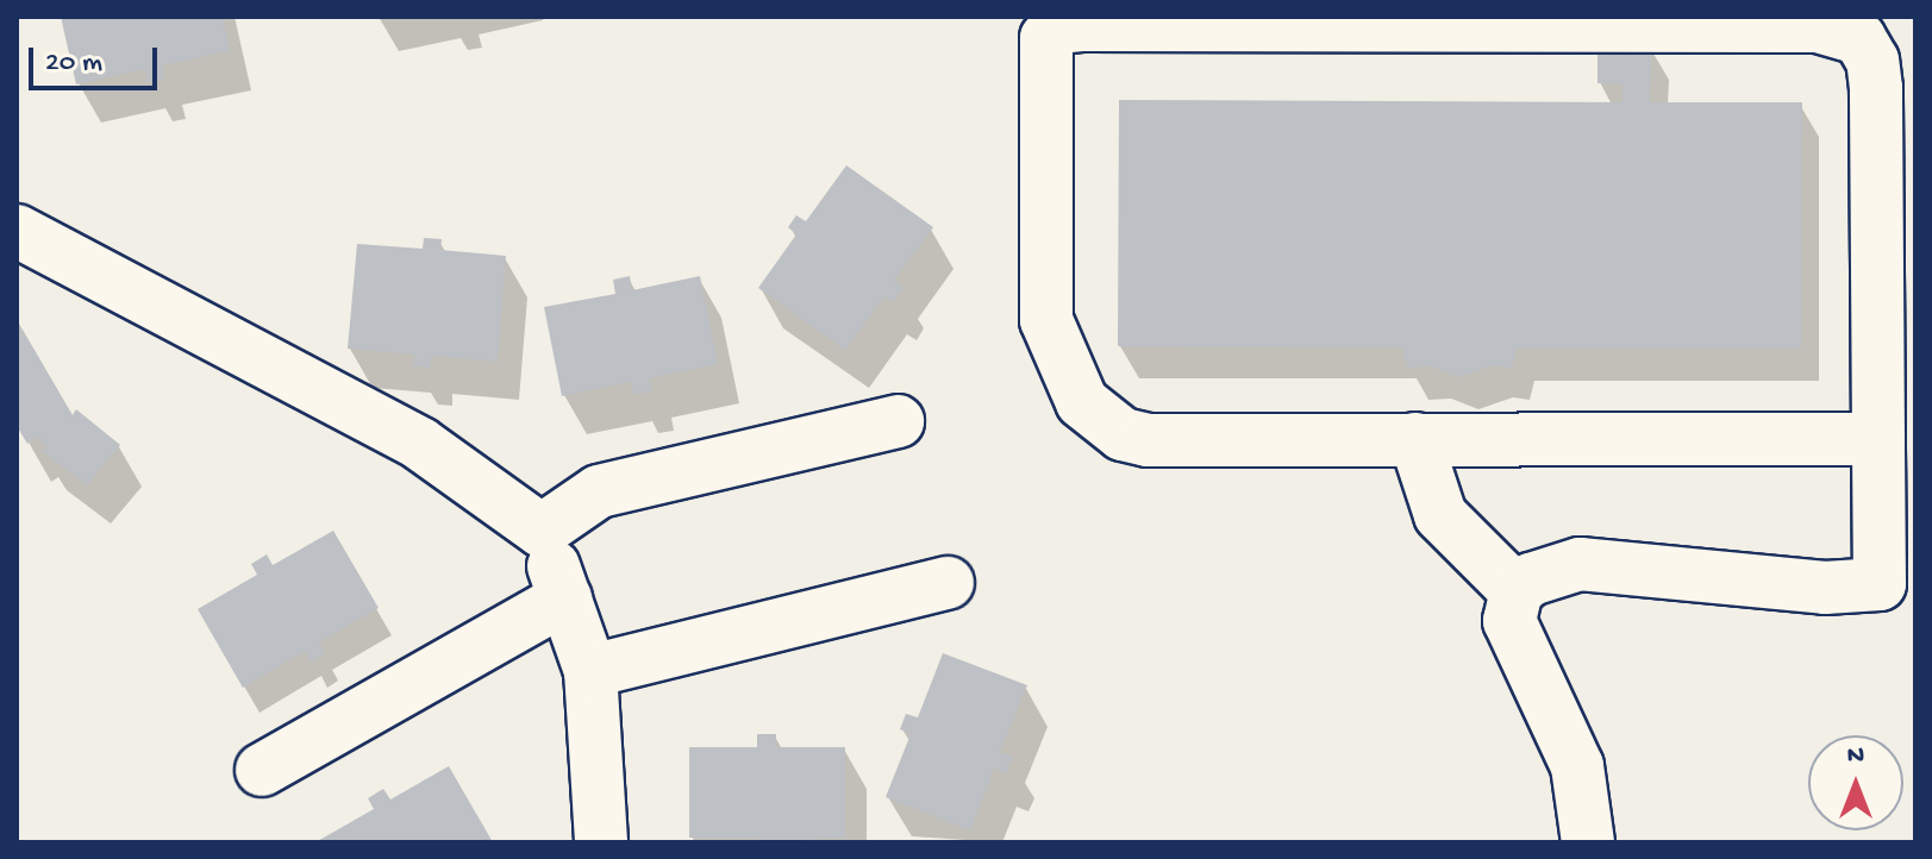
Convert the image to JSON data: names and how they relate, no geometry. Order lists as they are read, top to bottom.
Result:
{
  "scale_bar": "20 m",
  "north": "top"
}
